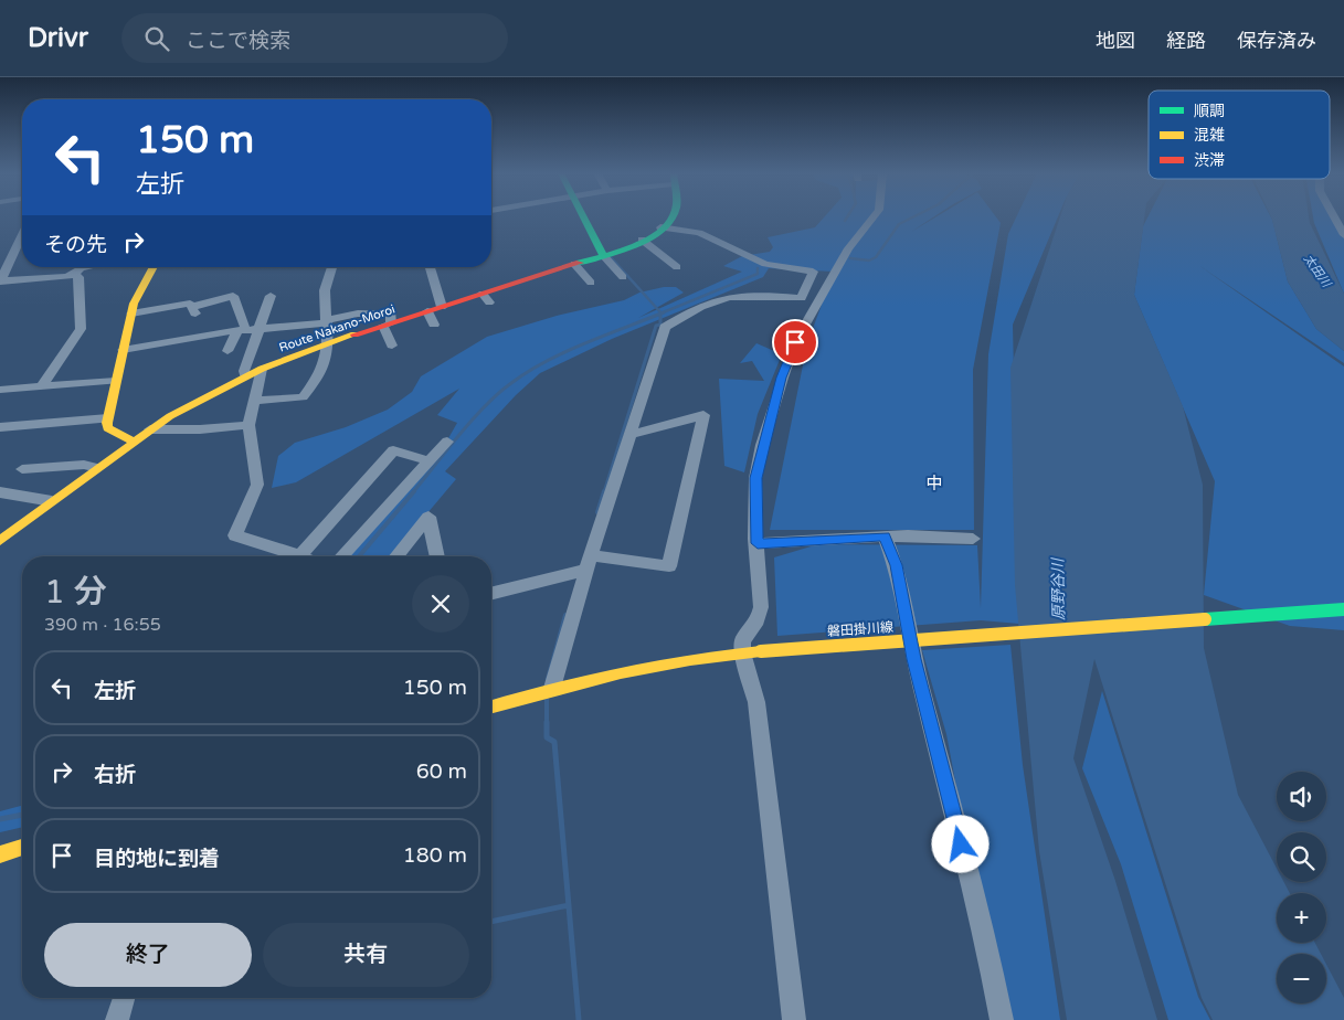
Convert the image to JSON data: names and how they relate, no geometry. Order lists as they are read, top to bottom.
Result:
{
  "streets": {
    "main road": ["Route Nakano-Moroi", "磐田掛川線"]
  },
  "districts": ["中"],
  "water": ["太田川", "原野谷川"],
  "legend": ["順調", "混雑", "渋滞"],
  "page": {
    "header": "Drivr",
    "search": "ここで検索",
    "nav": ["地図", "経路", "保存済み"],
    "turn": ["150 m", "左折"],
    "then": "その先",
    "heading": ["1 分", "390 m · 16:55"],
    "list": [
      {
        "name": "左折",
        "value": "150 m"
      },
      {
        "name": "右折",
        "value": "60 m"
      },
      {
        "name": "目的地に到着",
        "value": "180 m"
      }
    ],
    "map_buttons": ["+", "−"],
    "buttons": ["終了", "共有"]
  }
}
